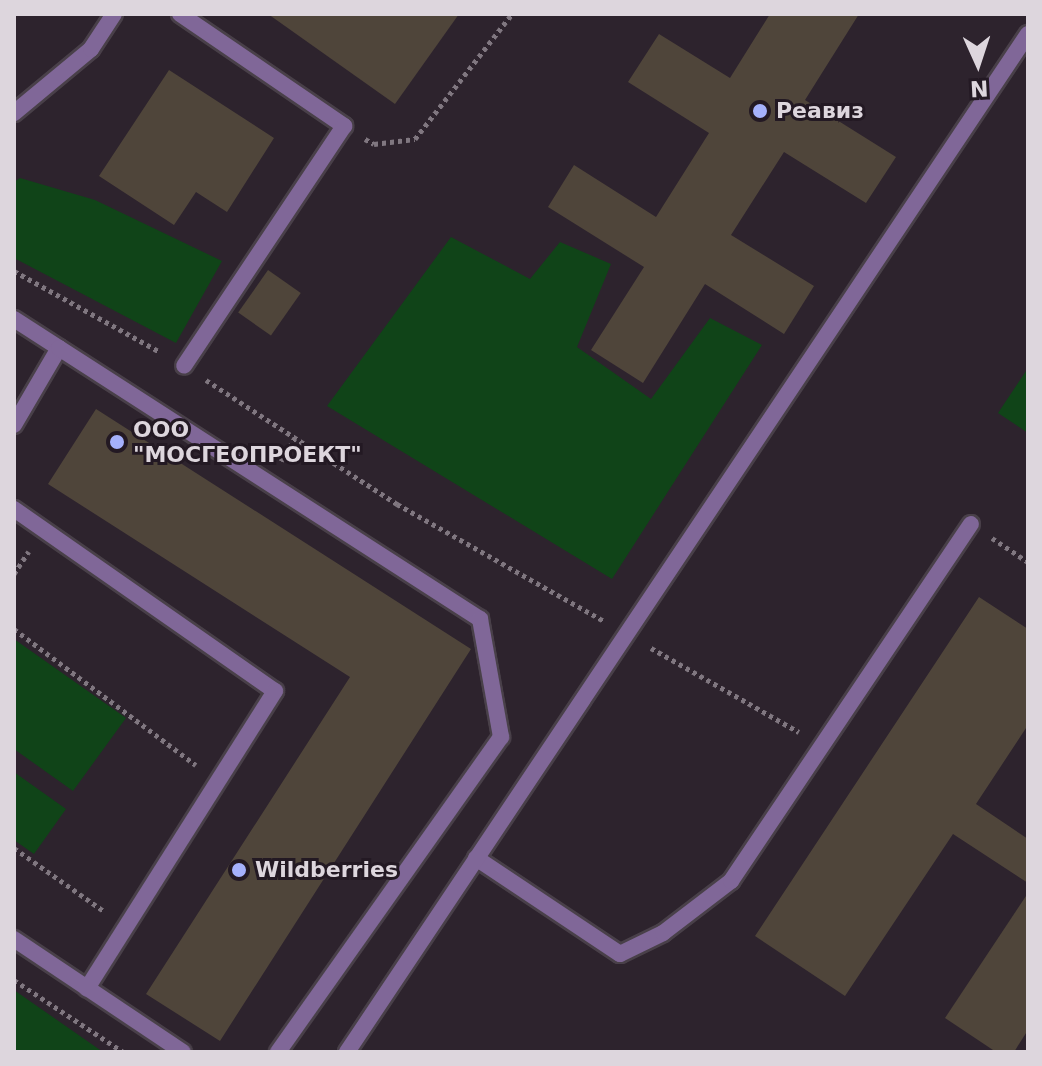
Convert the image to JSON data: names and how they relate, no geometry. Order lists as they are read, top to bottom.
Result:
{
  "places": ["Реавиз", "ООО \"МОСГЕОПРОЕКТ\"", "Wildberries"],
  "north": "bottom"
}
